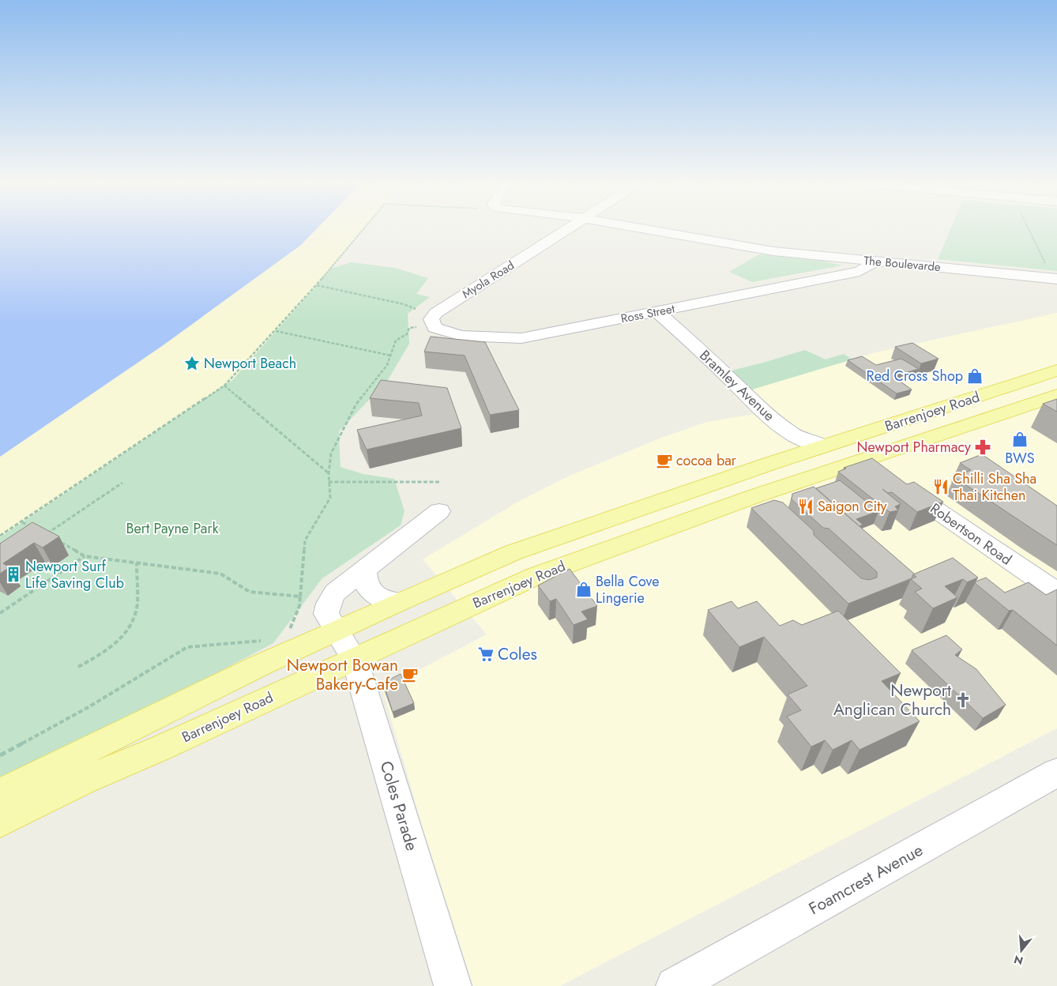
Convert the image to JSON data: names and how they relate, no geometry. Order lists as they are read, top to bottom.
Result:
{
  "streets": {
    "main road": ["Barrenjoey Road"],
    "street": [
      "The Boulevarde",
      "Myola Road",
      "Ross Street",
      "Bramley Avenue",
      "Robertson Road",
      "Coles Parade",
      "Foamcrest Avenue"
    ]
  },
  "crossings": [
    ["The Boulevarde", "Ross Street"],
    ["Myola Road", "Ross Street"],
    ["Ross Street", "Bramley Avenue"],
    ["Bramley Avenue", "Barrenjoey Road"],
    ["Barrenjoey Road", "Robertson Road"],
    ["Barrenjoey Road", "Coles Parade"]
  ],
  "parks": ["Bert Payne Park"],
  "places": {
    "place": ["Newport Beach"],
    "shop": ["Red Cross Shop", "BWS", "Bella Cove Lingerie"],
    "pharmacy": ["Newport Pharmacy"],
    "cafe": ["cocoa bar", "Newport Bowan Bakery-Cafe"],
    "restaurant": ["Chilli Sha Sha Thai Kitchen", "Saigon City"],
    "building": ["Newport Surf Life Saving Club"],
    "supermarket": ["Coles"],
    "church": ["Newport Anglican Church"]
  },
  "north": "bottom"
}
